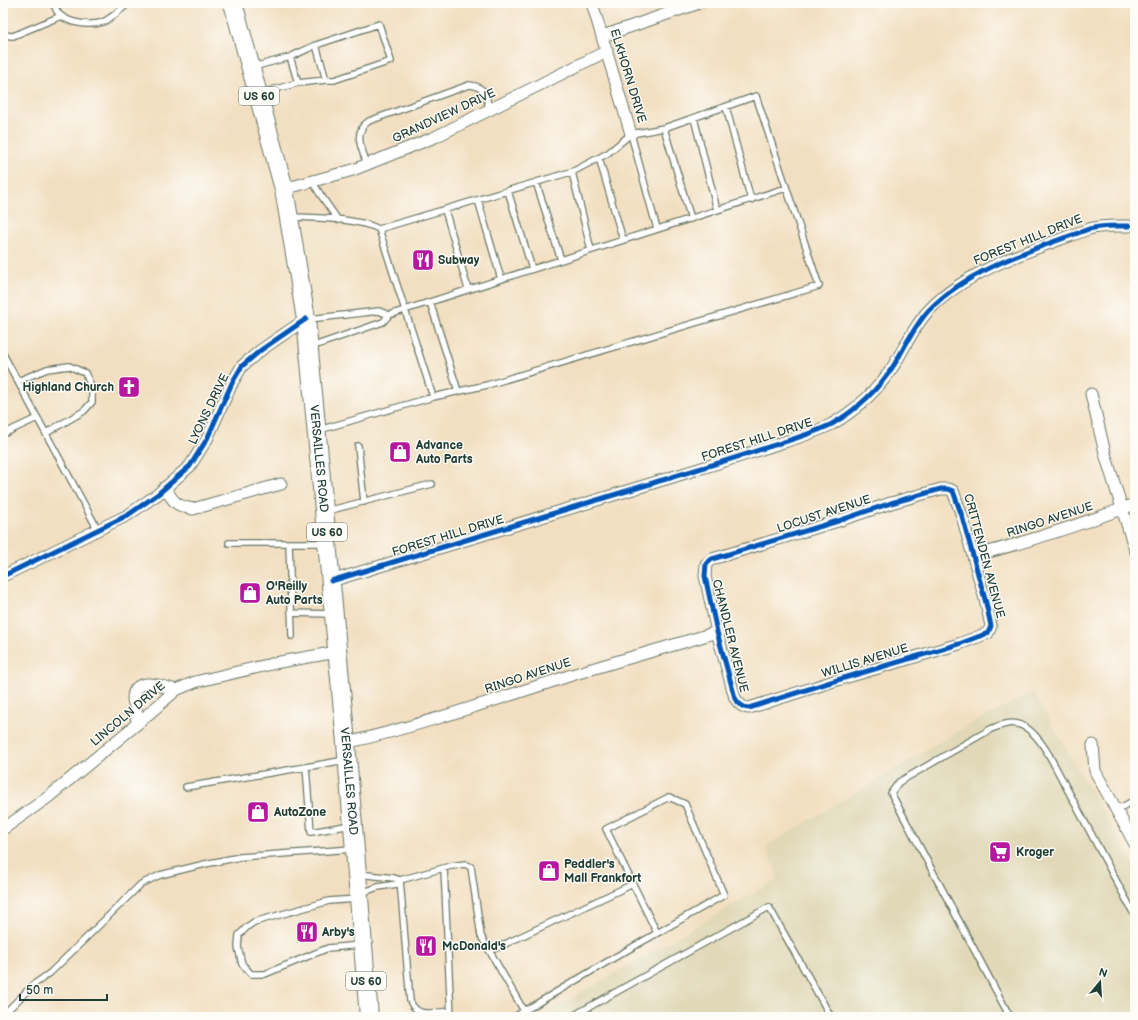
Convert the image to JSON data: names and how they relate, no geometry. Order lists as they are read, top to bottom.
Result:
{
  "streets": {
    "highway": ["US 60", "VERSAILLES ROAD"],
    "street": [
      "ELKHORN DRIVE",
      "GRANDVIEW DRIVE",
      "FOREST HILL DRIVE",
      "LYONS DRIVE",
      "LOCUST AVENUE",
      "RINGO AVENUE",
      "CRITTENDEN AVENUE",
      "CHANDLER AVENUE",
      "WILLIS AVENUE",
      "LINCOLN DRIVE"
    ]
  },
  "crossings": [
    ["ELKHORN DRIVE", "GRANDVIEW DRIVE"],
    ["GRANDVIEW DRIVE", "VERSAILLES ROAD"],
    ["FOREST HILL DRIVE", "VERSAILLES ROAD"],
    ["LYONS DRIVE", "VERSAILLES ROAD"],
    ["VERSAILLES ROAD", "RINGO AVENUE"],
    ["VERSAILLES ROAD", "LINCOLN DRIVE"],
    ["LOCUST AVENUE", "CRITTENDEN AVENUE"],
    ["LOCUST AVENUE", "CHANDLER AVENUE"],
    ["RINGO AVENUE", "CRITTENDEN AVENUE"],
    ["RINGO AVENUE", "CHANDLER AVENUE"],
    ["CRITTENDEN AVENUE", "WILLIS AVENUE"],
    ["CHANDLER AVENUE", "WILLIS AVENUE"]
  ],
  "places": {
    "restaurant": ["Subway", "Arby's", "McDonald's"],
    "church": ["Highland Church"],
    "shop": [
      "Advance Auto Parts",
      "O'Reilly Auto Parts",
      "AutoZone",
      "Peddler's Mall Frankfort"
    ],
    "supermarket": ["Kroger"]
  },
  "scale_bar": "50 m",
  "north": "top"
}
